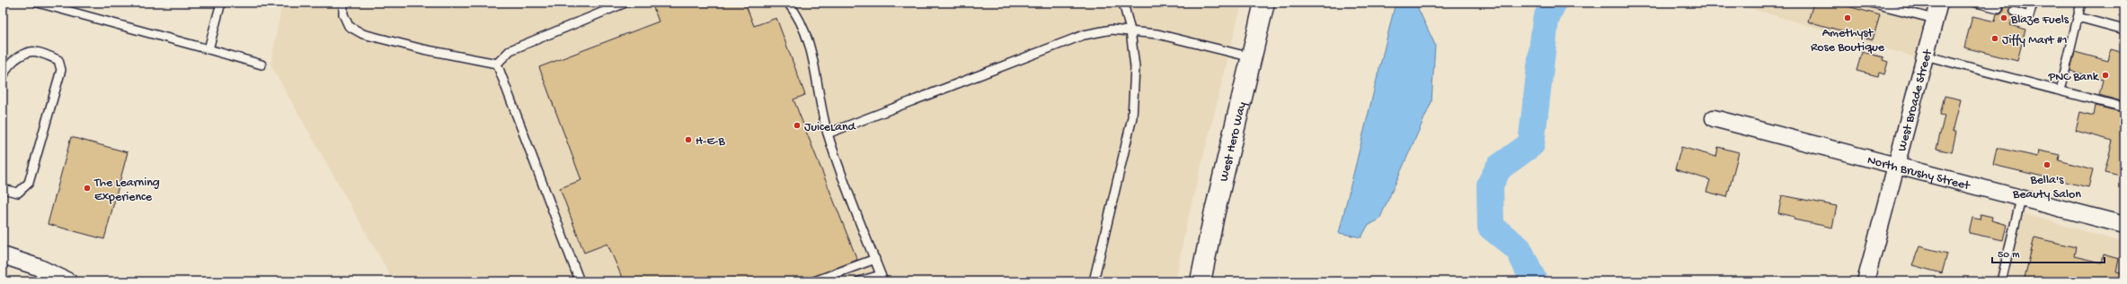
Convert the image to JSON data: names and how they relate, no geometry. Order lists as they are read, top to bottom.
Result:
{
  "streets": {
    "main road": ["West Hero Way"],
    "street": ["West Broade Street", "North Brushy Street"]
  },
  "crossings": [
    ["West Broade Street", "North Brushy Street"]
  ],
  "places": [
    "Amethyst Rose Boutique",
    "Blaze Fuels",
    "Jiffy Mart #1",
    "PNC Bank",
    "JuiceLand",
    "H-E-B",
    "Bella's Beauty Salon",
    "The Learning Experience"
  ],
  "scale_bar": "50 m"
}
